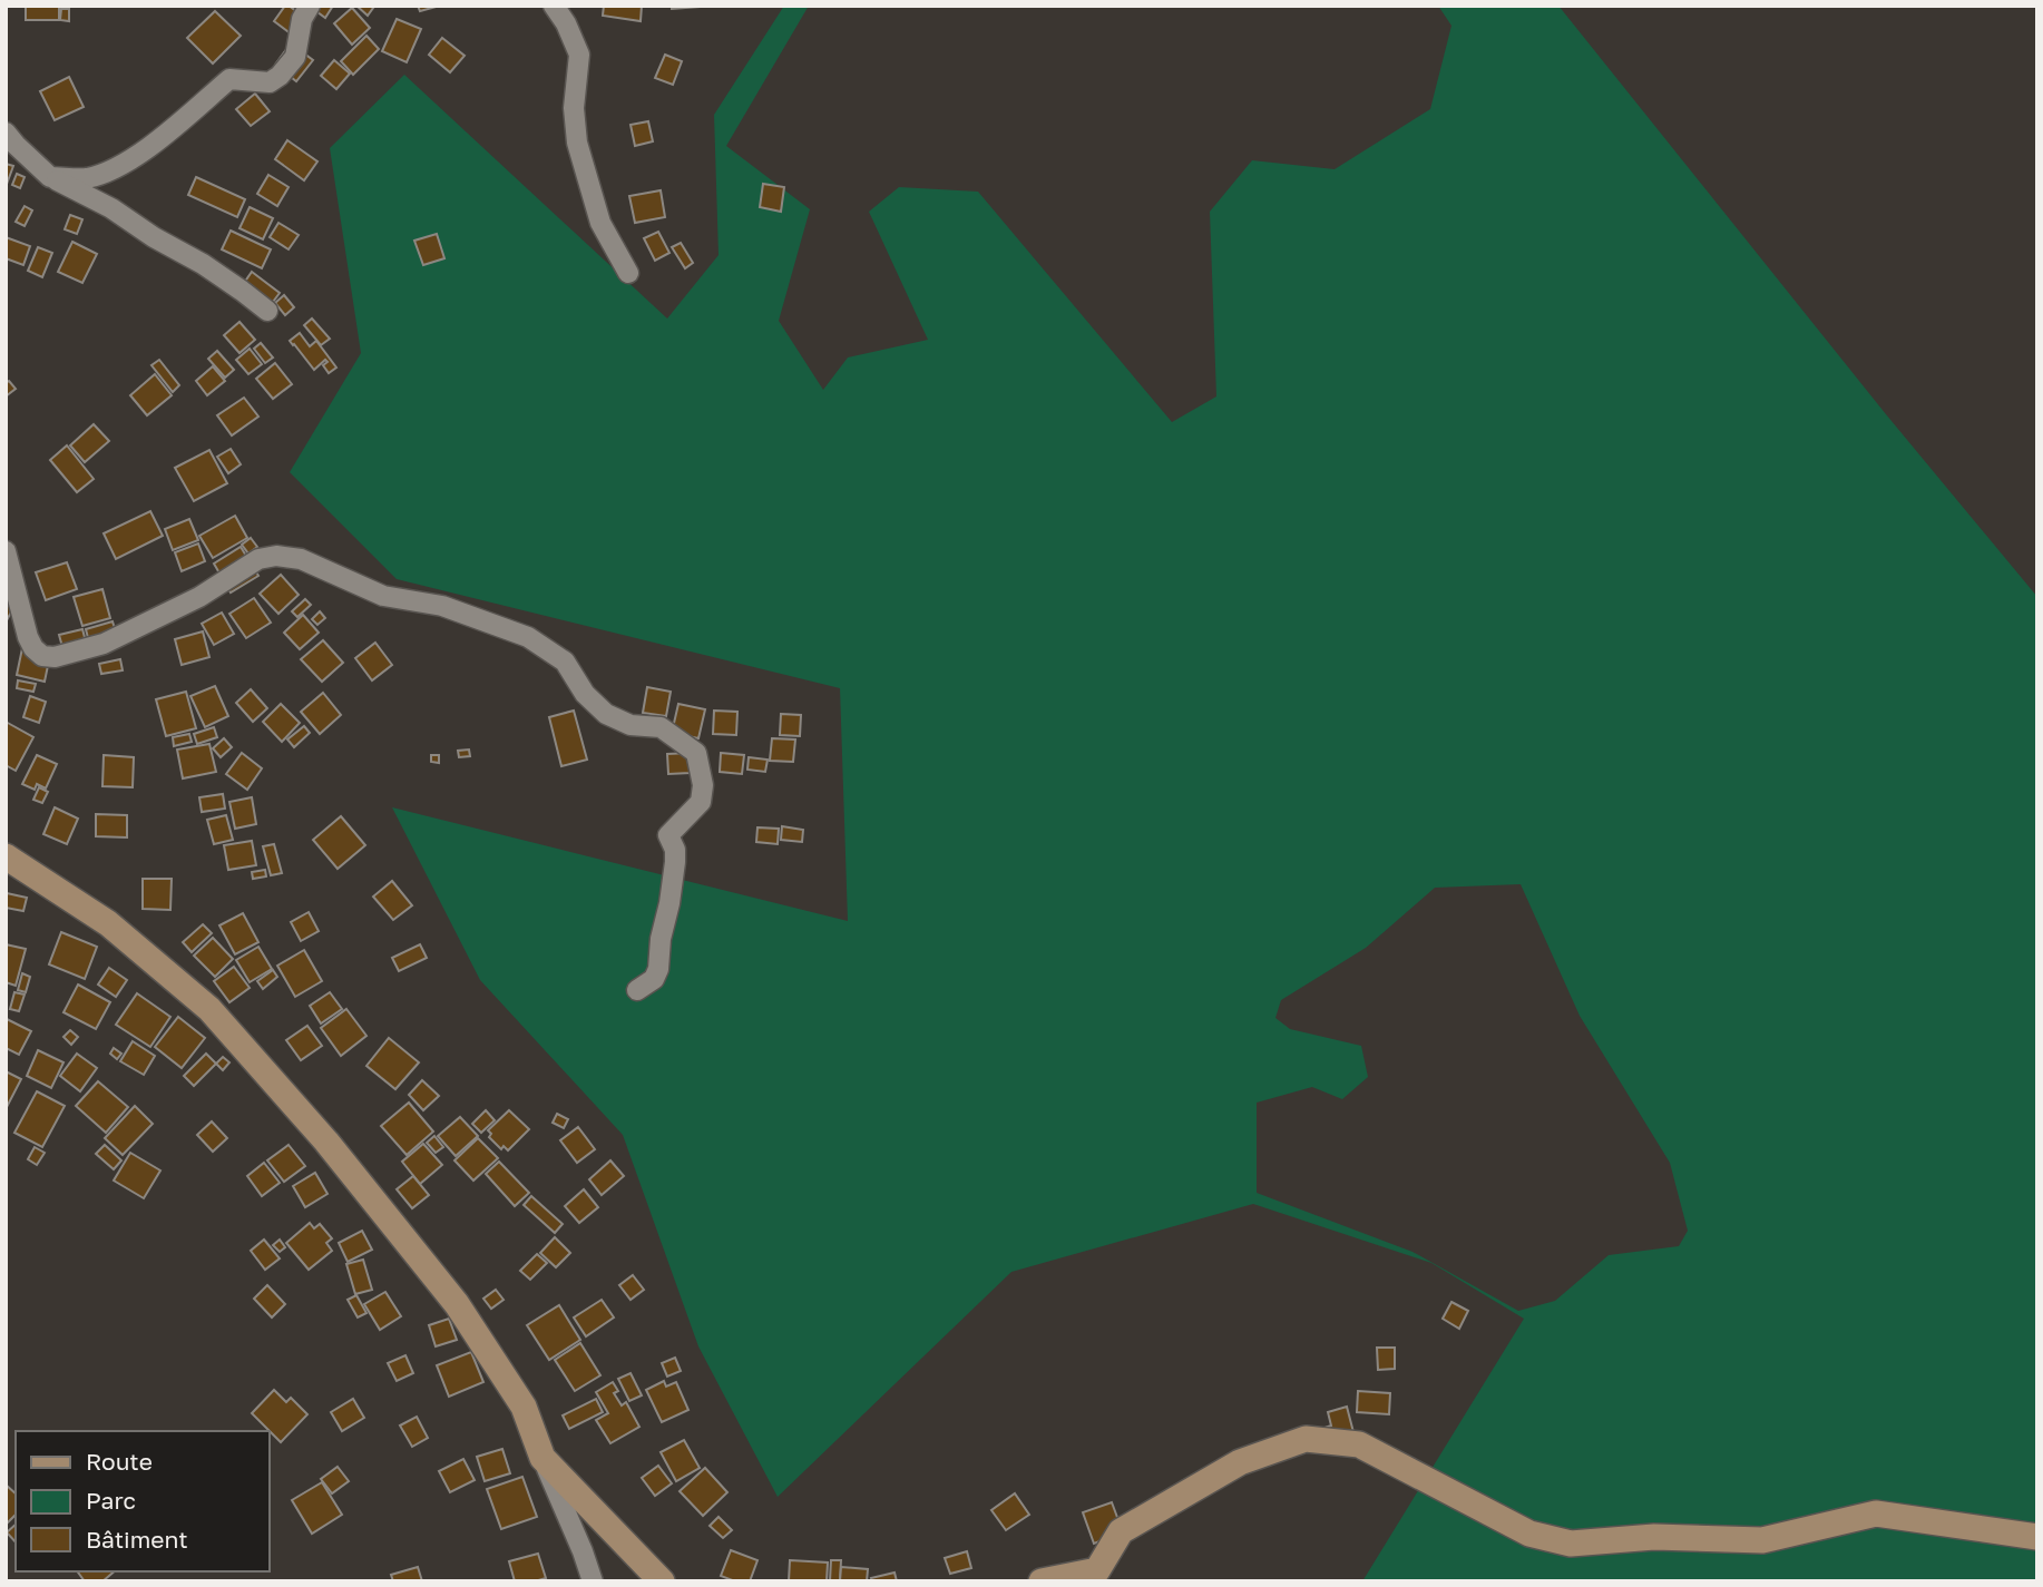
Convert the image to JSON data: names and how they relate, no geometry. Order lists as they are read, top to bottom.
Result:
{
  "legend": ["Route", "Parc", "Bâtiment"]
}
